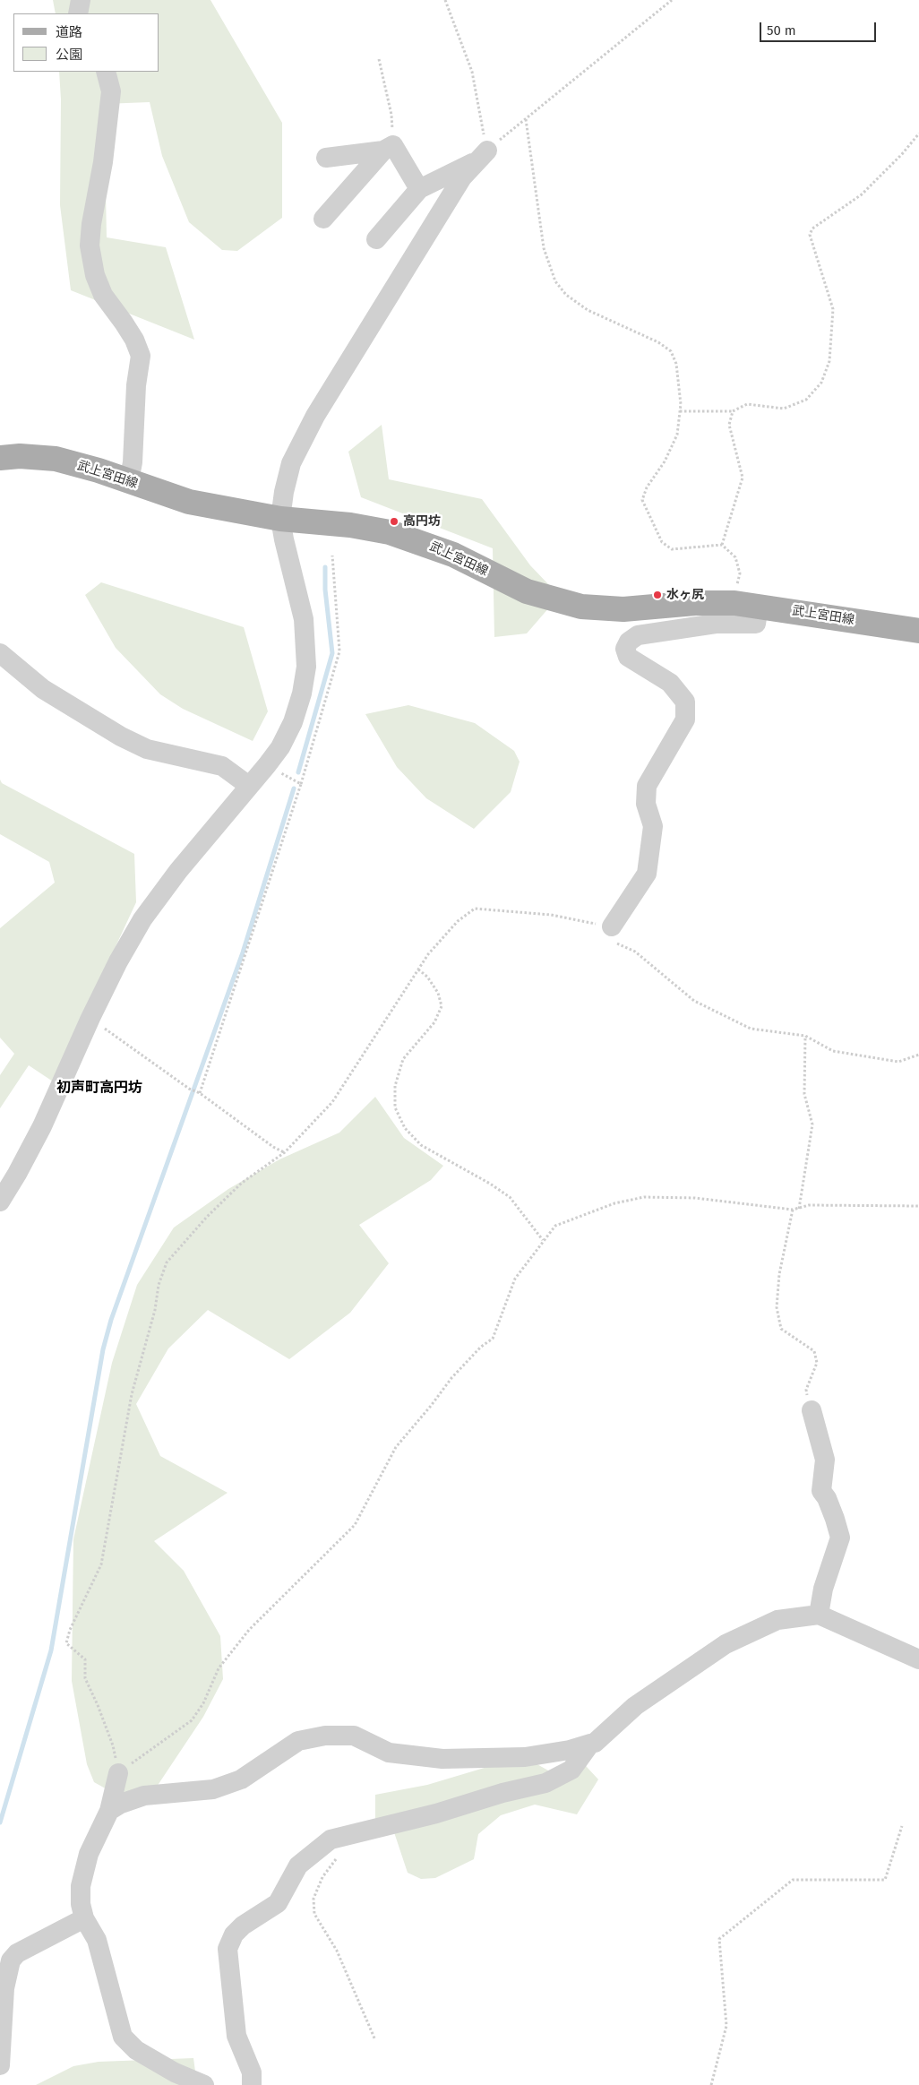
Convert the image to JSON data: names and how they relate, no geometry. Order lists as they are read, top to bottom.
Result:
{
  "streets": {
    "main road": ["武上宮田線"]
  },
  "districts": ["初声町高円坊"],
  "places": ["高円坊", "水ヶ尻"],
  "legend": ["道路", "公園"],
  "scale_bar": "50 m"
}
